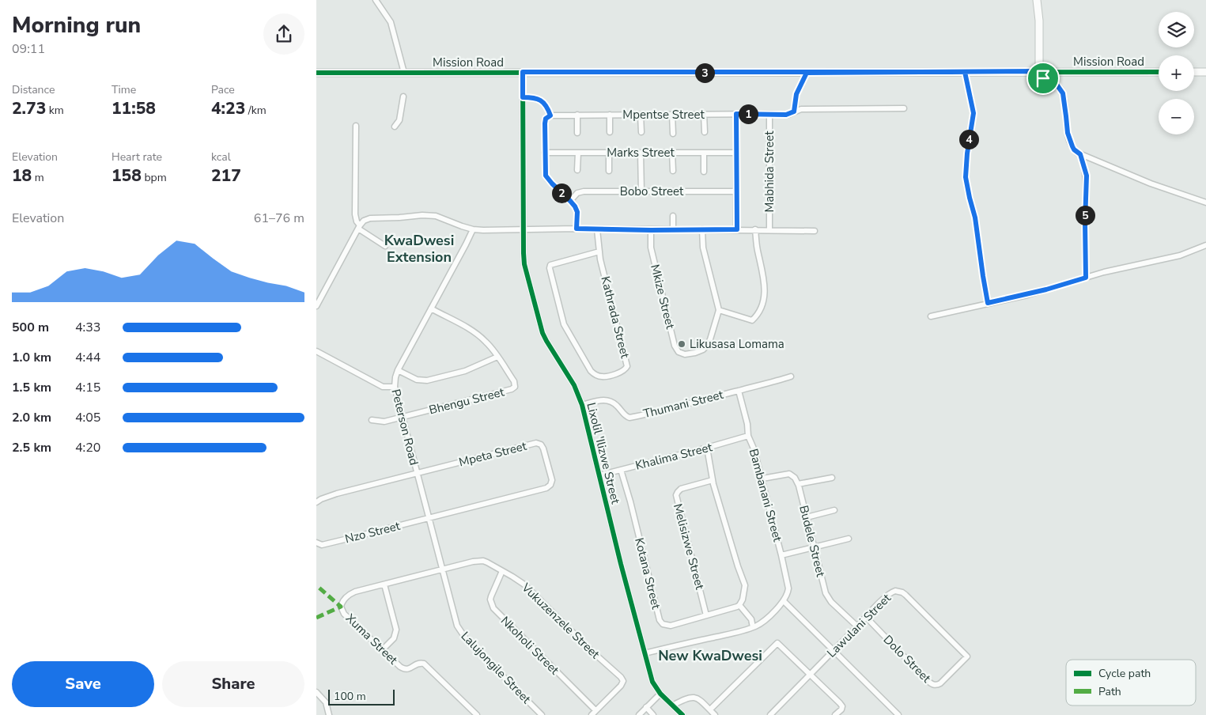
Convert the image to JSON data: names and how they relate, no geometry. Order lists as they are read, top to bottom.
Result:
{
  "streets": {
    "street": [
      "Mission Road",
      "Mpentse Street",
      "Marks Street",
      "Mabhida Street",
      "Bobo Street",
      "Mkize Street",
      "Kathrada Street",
      "Bhengu Street",
      "Thumani Street",
      "Peterson Road",
      "Lixolil 'Ilizwe Street",
      "Mpeta Street",
      "Khalima Street",
      "Bambanani Street",
      "Nzo Street",
      "Budele Street",
      "Melisizwe Street",
      "Kotana Street",
      "Vukuzenzele Street",
      "Lawulani Street",
      "Xuma Street",
      "Nkoholi Street",
      "Dolo Street",
      "Lalujongile Street"
    ]
  },
  "crossings": [
    ["Mission Road", "Lixolil 'Ilizwe Street"],
    ["Mpentse Street", "Mabhida Street"],
    ["Bhengu Street", "Peterson Road"],
    ["Thumani Street", "Lixolil 'Ilizwe Street"],
    ["Thumani Street", "Bambanani Street"],
    ["Peterson Road", "Mpeta Street"],
    ["Peterson Road", "Nzo Street"],
    ["Peterson Road", "Vukuzenzele Street"],
    ["Peterson Road", "Lalujongile Street"],
    ["Lixolil 'Ilizwe Street", "Khalima Street"],
    ["Mpeta Street", "Nzo Street"],
    ["Khalima Street", "Bambanani Street"],
    ["Khalima Street", "Kotana Street"],
    ["Budele Street", "Lawulani Street"],
    ["Melisizwe Street", "Kotana Street"],
    ["Vukuzenzele Street", "Xuma Street"],
    ["Vukuzenzele Street", "Nkoholi Street"],
    ["Vukuzenzele Street", "Lalujongile Street"],
    ["Lawulani Street", "Dolo Street"]
  ],
  "districts": ["KwaDwesi Extension", "New KwaDwesi"],
  "places": ["Likusasa Lomama"],
  "legend": ["Cycle path", "Path"],
  "scale_bar": "100 m",
  "page": {
    "heading": ["Morning run", "09:11"],
    "map_buttons": ["+", "−"],
    "pins": [
      "3",
      "1",
      "4",
      "2",
      "5"
    ],
    "stats": [
      ["Distance", "2.73 km"],
      ["Time", "11:58"],
      ["Pace", "4:23 /km"],
      ["Elevation", "18 m"],
      ["Heart rate", "158 bpm"],
      ["kcal", "217"]
    ],
    "chart": ["Elevation", "61–76 m"],
    "list": [
      {
        "name": "500 m",
        "note": "4:33"
      },
      {
        "name": "1.0 km",
        "note": "4:44"
      },
      {
        "name": "1.5 km",
        "note": "4:15"
      },
      {
        "name": "2.0 km",
        "note": "4:05"
      },
      {
        "name": "2.5 km",
        "note": "4:20"
      }
    ],
    "buttons": ["Save", "Share"],
    "scale": "100 m"
  }
}
